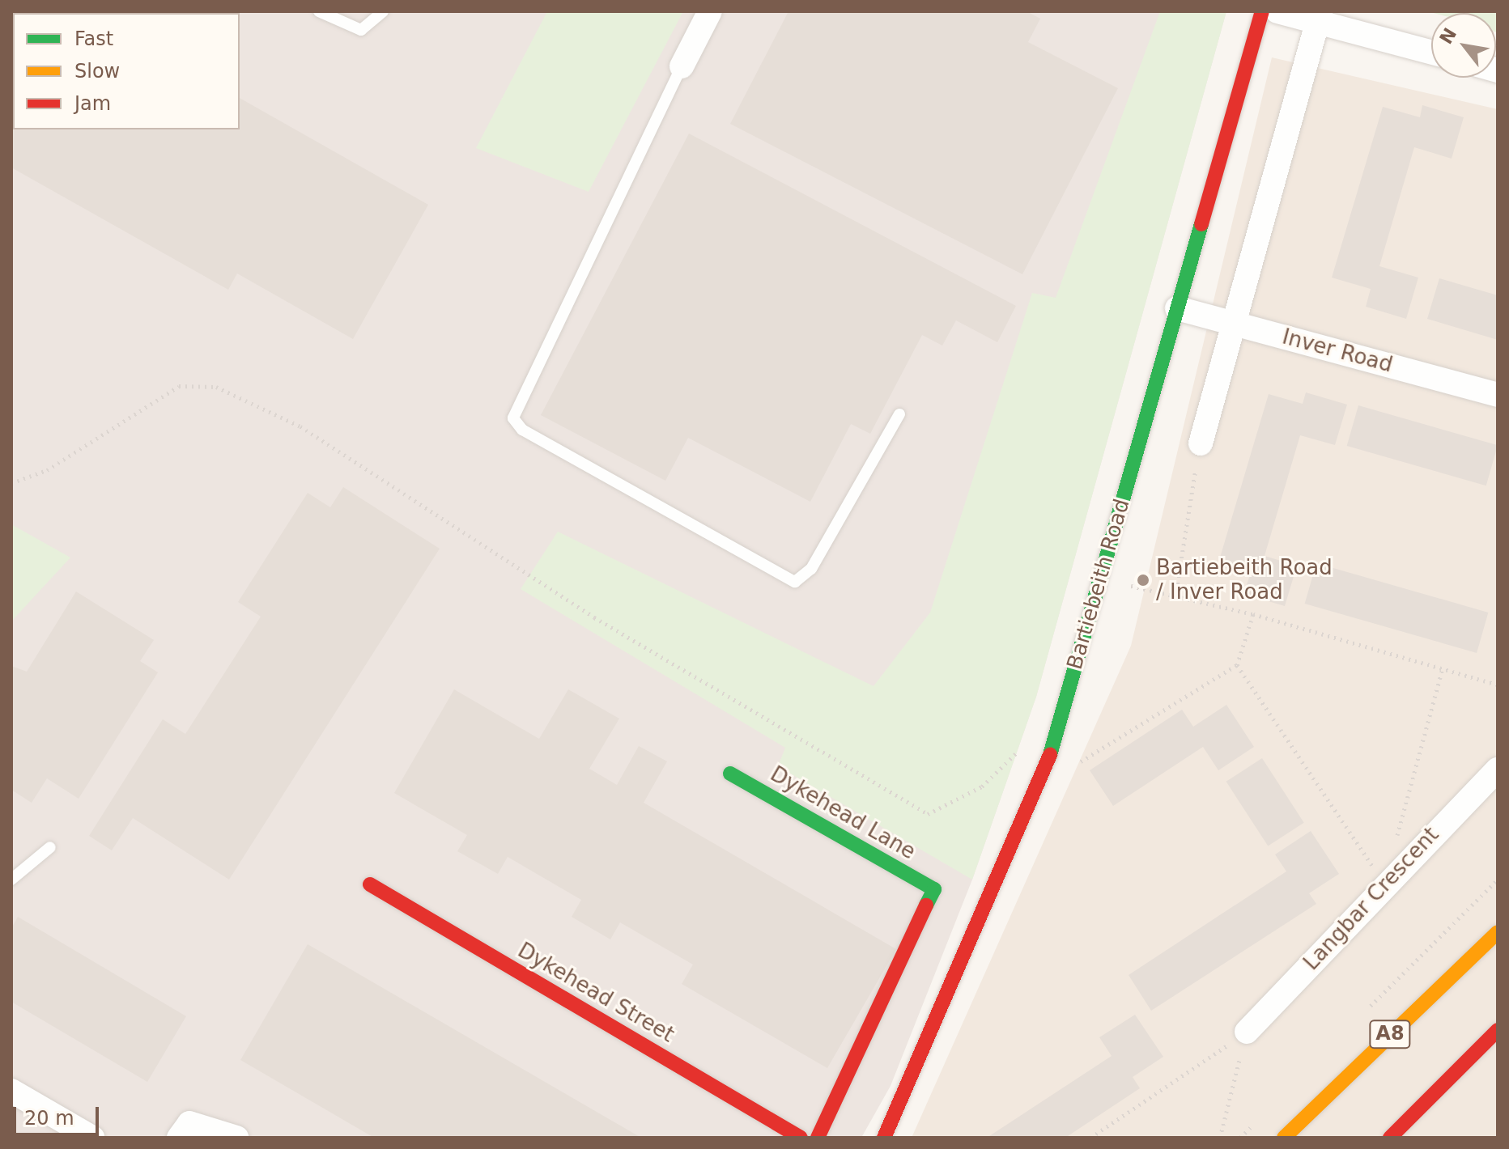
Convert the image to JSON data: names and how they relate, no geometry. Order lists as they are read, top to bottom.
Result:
{
  "streets": {
    "street": [
      "Inver Road",
      "Bartiebeith Road",
      "Dykehead Lane",
      "Langbar Crescent",
      "Dykehead Street",
      "A8"
    ]
  },
  "crossings": [
    ["Inver Road", "Bartiebeith Road"]
  ],
  "places": ["Bartiebeith Road / Inver Road"],
  "legend": ["Fast", "Slow", "Jam"],
  "scale_bar": "20 m",
  "north": "top left"
}
